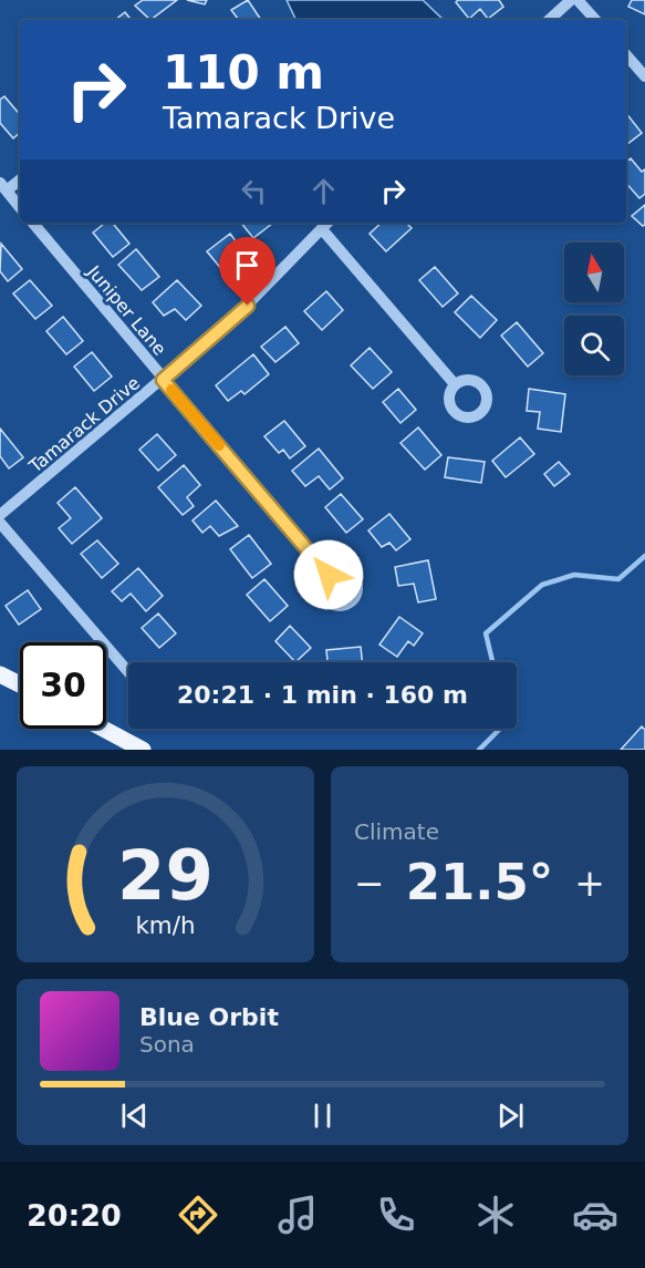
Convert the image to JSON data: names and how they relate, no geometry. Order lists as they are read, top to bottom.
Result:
{
  "streets": {
    "street": ["Juniper Lane", "Tamarack Drive"]
  },
  "crossings": [
    ["Juniper Lane", "Tamarack Drive"]
  ],
  "north": "top",
  "page": {
    "turn": ["110 m", "Tamarack Drive"],
    "limit": "30",
    "trip": "20:21 · 1 min · 160 m",
    "tile": "Climate",
    "heat": ["−", "21.5°", "+"],
    "song": ["Blue Orbit", "Sona"],
    "tabs": "20:20",
    "gauge": ["29", "km/h"]
  }
}
